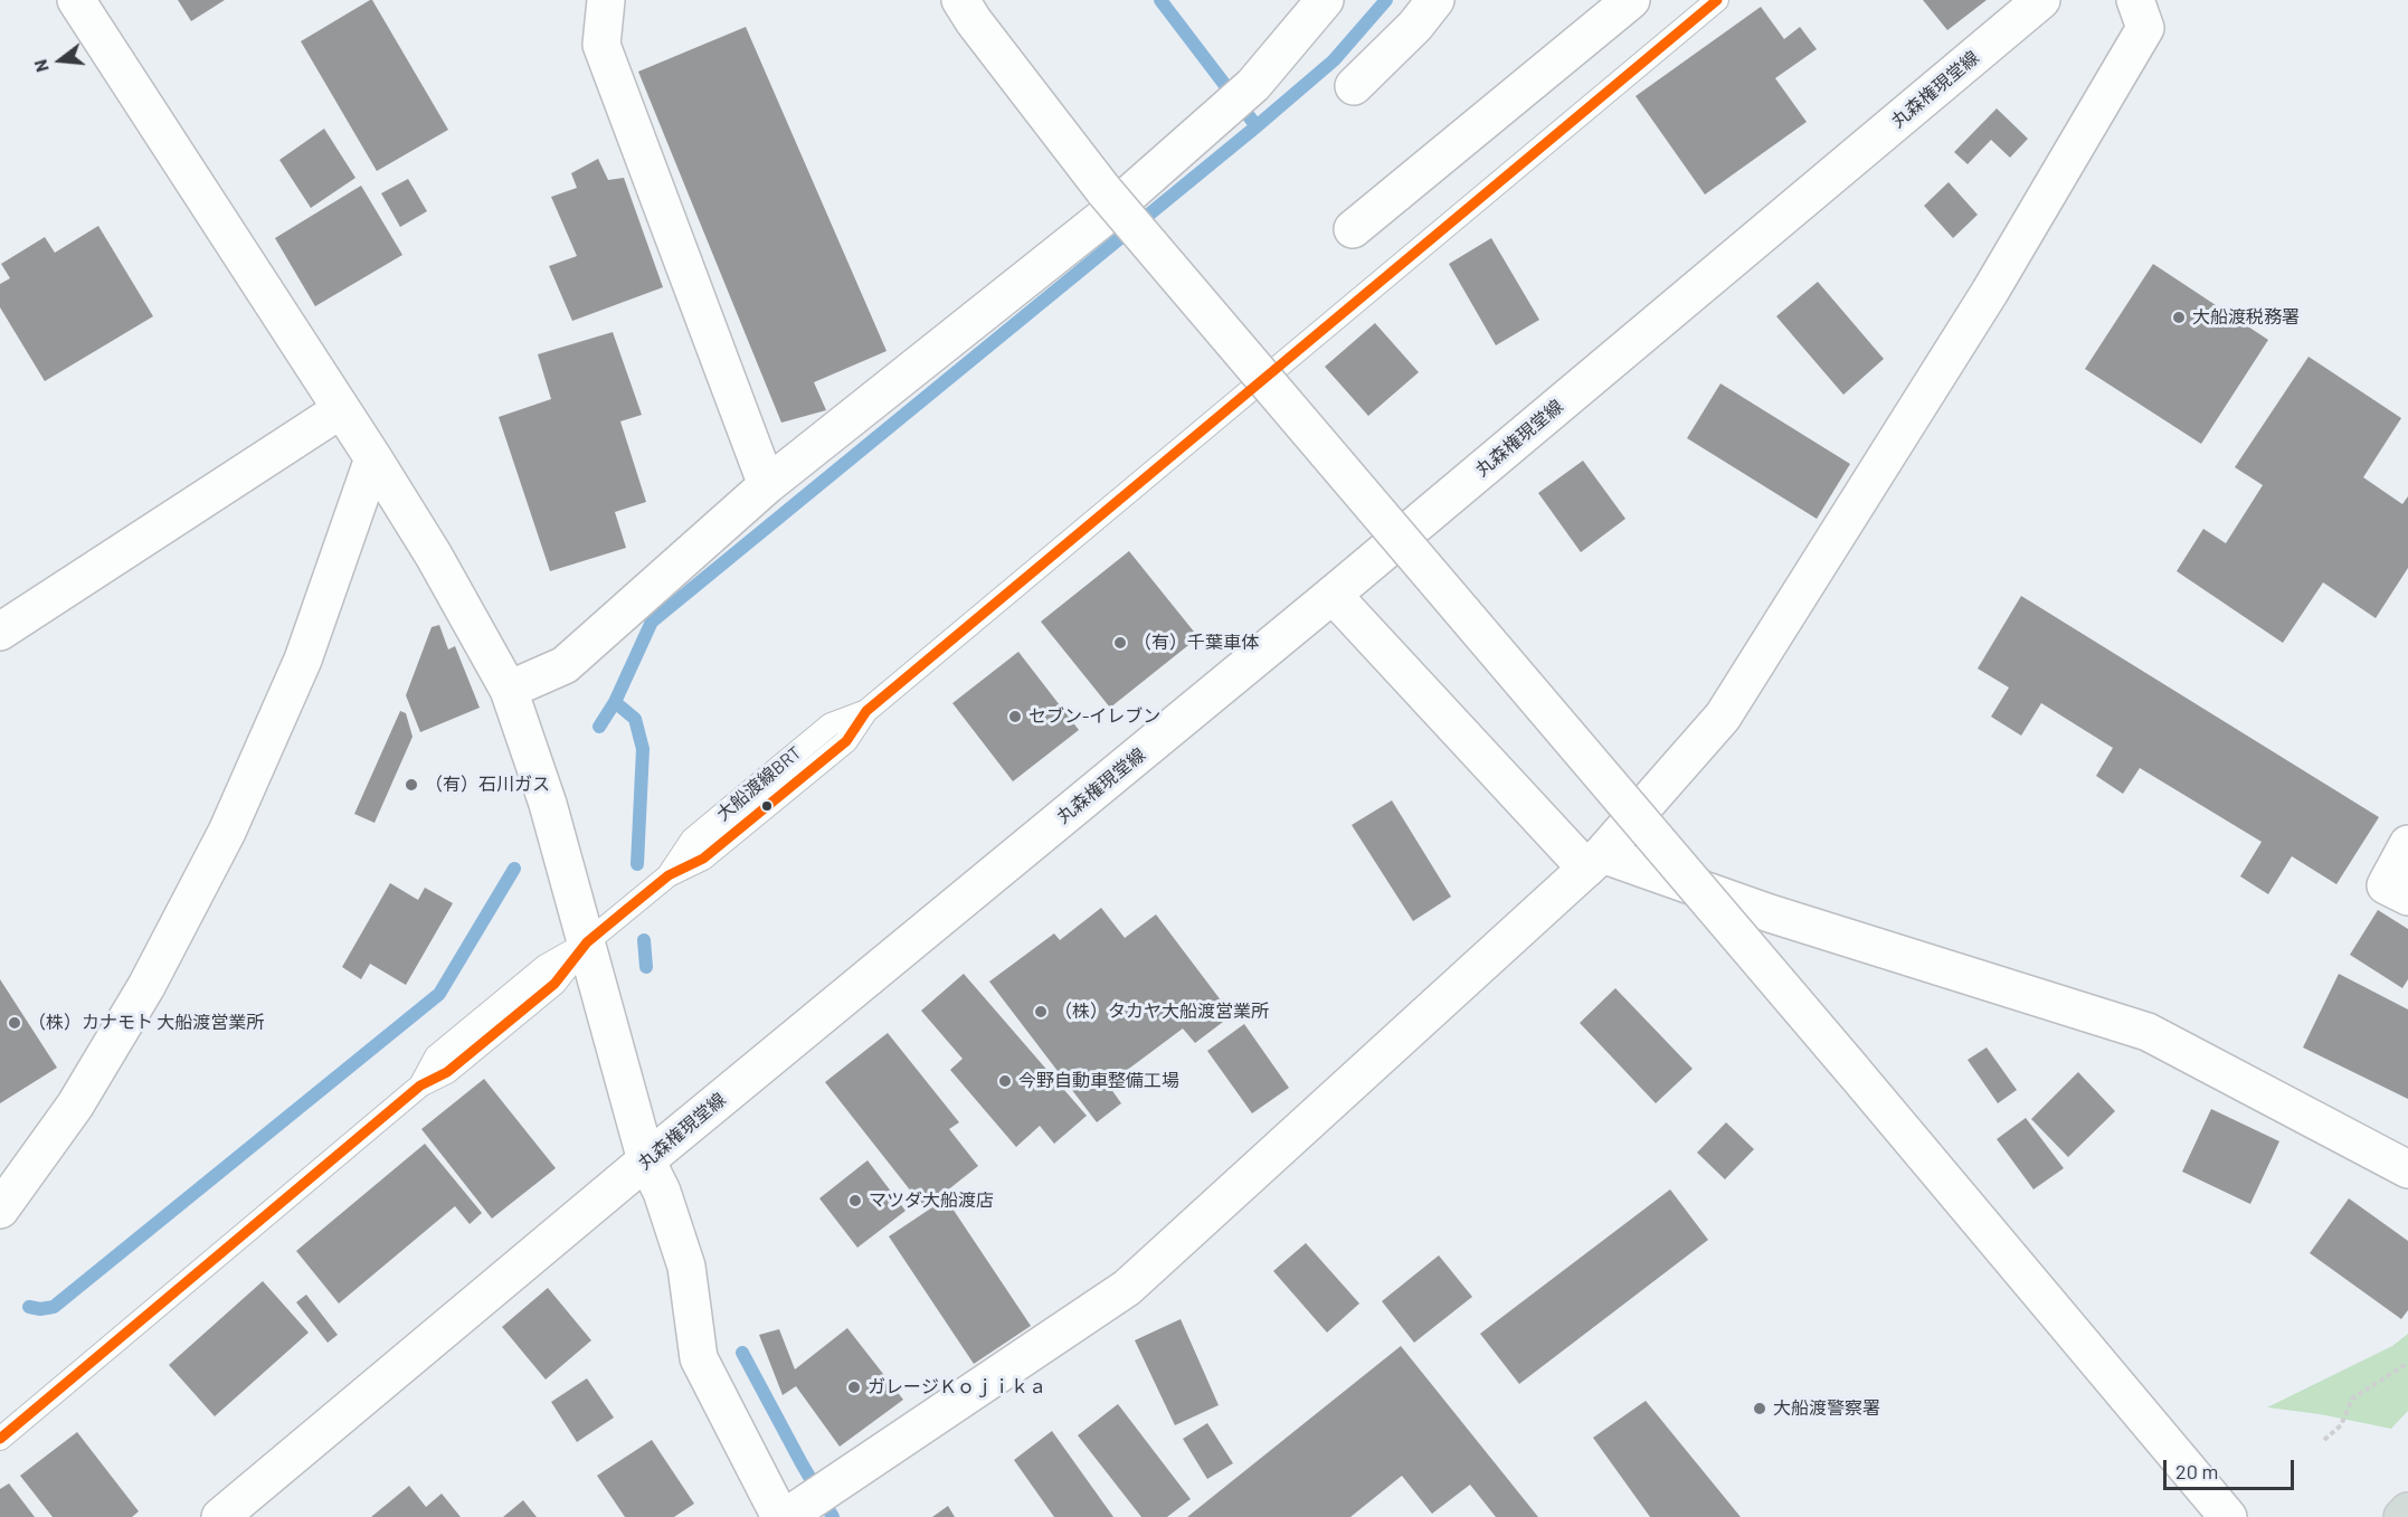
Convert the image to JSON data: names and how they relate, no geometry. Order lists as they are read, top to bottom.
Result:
{
  "streets": {
    "street": ["丸森権現堂線"],
    "lane": ["大船渡線BRT"]
  },
  "places": [
    "大船渡税務署",
    "（有）千葉車体",
    "セブン-イレブン",
    "（有）石川ガス",
    "（株）タカヤ大船渡営業所",
    "（株）カナモト 大船渡営業所",
    "今野自動車整備工場",
    "マツダ大船渡店",
    "ガレージＫｏｊｉｋａ",
    "大船渡警察署"
  ],
  "scale_bar": "20 m",
  "north": "left"
}
